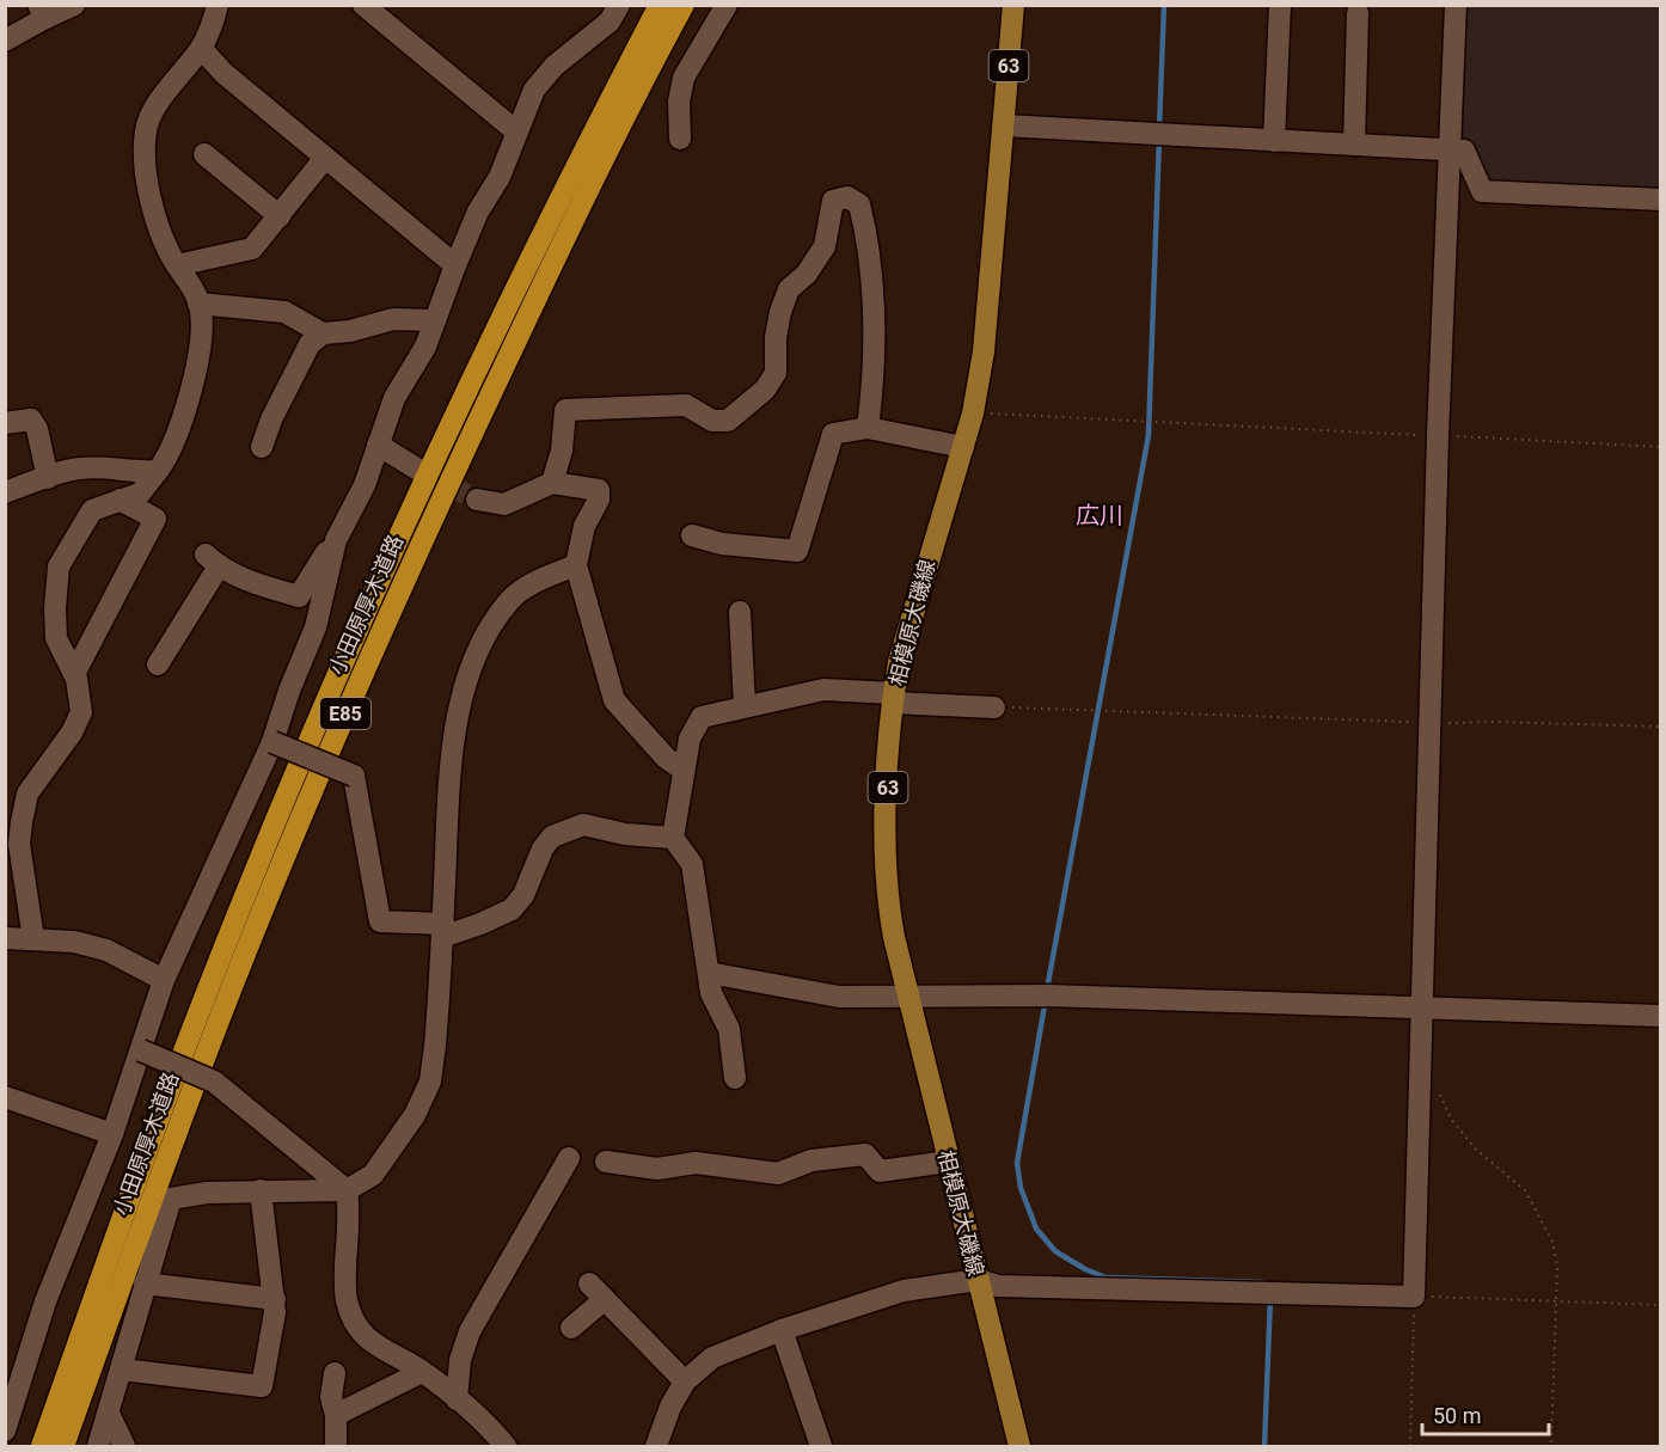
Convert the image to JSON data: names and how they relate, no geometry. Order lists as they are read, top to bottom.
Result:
{
  "streets": {
    "highway": ["小田原厚木道路", "E85"],
    "main road": ["63", "相模原大磯線"]
  },
  "districts": ["広川"],
  "scale_bar": "50 m"
}
